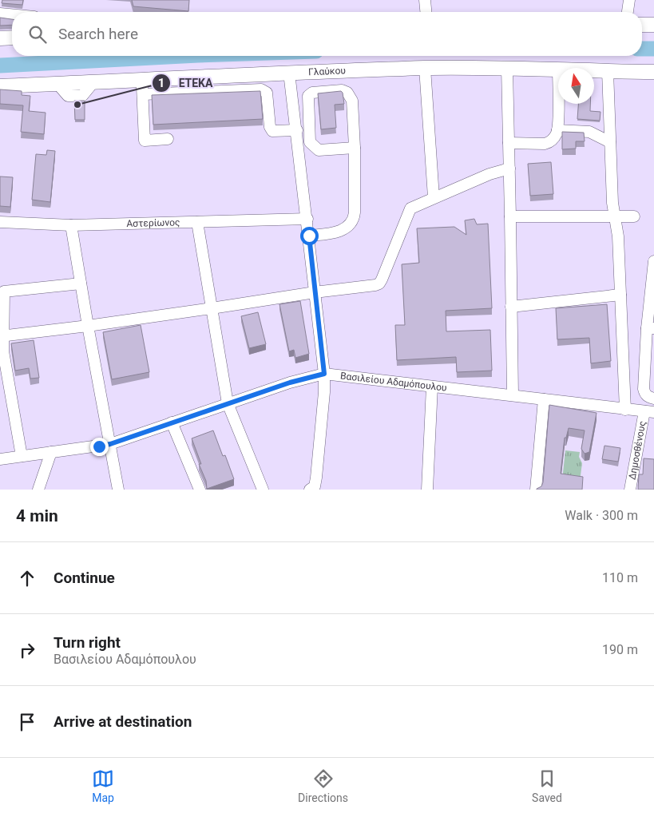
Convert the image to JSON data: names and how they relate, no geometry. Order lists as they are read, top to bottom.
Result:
{
  "streets": {
    "main road": ["Γλαύκου"],
    "street": ["Αστερίωνος", "Βασιλείου Αδαμόπουλου", "Δημοσθένους"]
  },
  "crossings": [
    ["Βασιλείου Αδαμόπουλου", "Δημοσθένους"]
  ],
  "places": ["ΕΤΕΚΑ"],
  "north": "top",
  "page": {
    "search": "Search here",
    "heading": ["4 min", "Walk · 300 m"],
    "list": [
      ["Continue", "110 m"],
      ["Turn right", "Βασιλείου Αδαμόπουλου", "190 m"],
      "Arrive at destination"
    ],
    "nav": ["Map", "Directions", "Saved"]
  }
}
